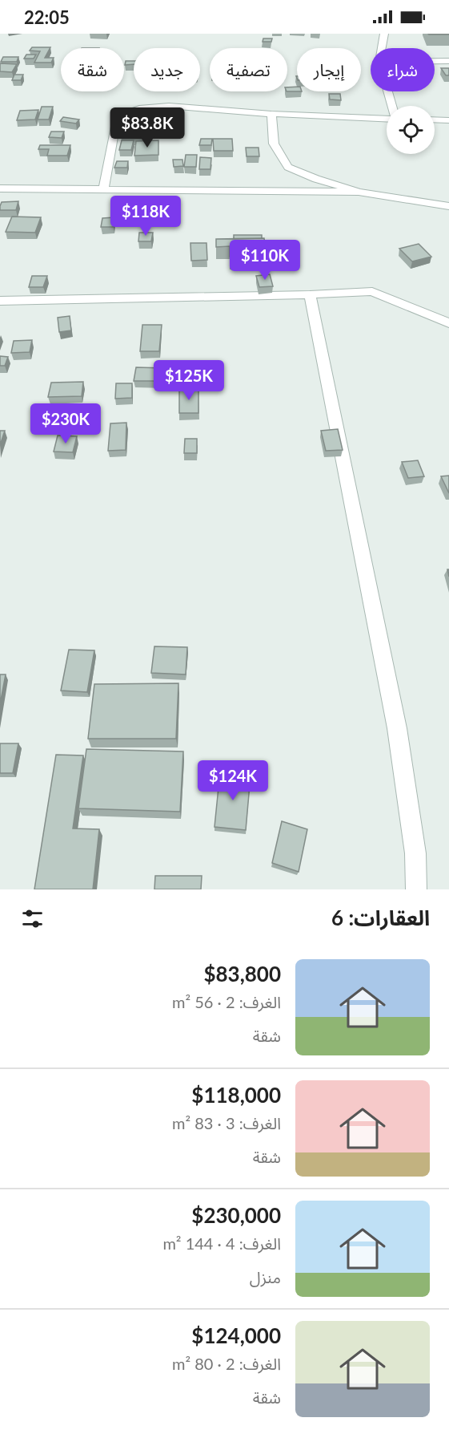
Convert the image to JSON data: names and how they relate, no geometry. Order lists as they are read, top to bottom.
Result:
{
  "page": {
    "status": "22:05",
    "chip": [
      "شراء",
      "إيجار",
      "تصفية",
      "جديد",
      "شقة"
    ],
    "price": [
      "$83.8K",
      "$118K",
      "$110K",
      "$125K",
      "$230K",
      "$124K"
    ],
    "heading": "العقارات: 6",
    "list": [
      {
        "name": "$83,800",
        "note": "الغرف: 2 · 56 m² · شقة"
      },
      {
        "name": "$118,000",
        "note": "الغرف: 3 · 83 m² · شقة"
      },
      {
        "name": "$230,000",
        "note": "الغرف: 4 · 144 m² · منزل"
      },
      {
        "name": "$124,000",
        "note": "الغرف: 2 · 80 m² · شقة"
      }
    ]
  }
}
